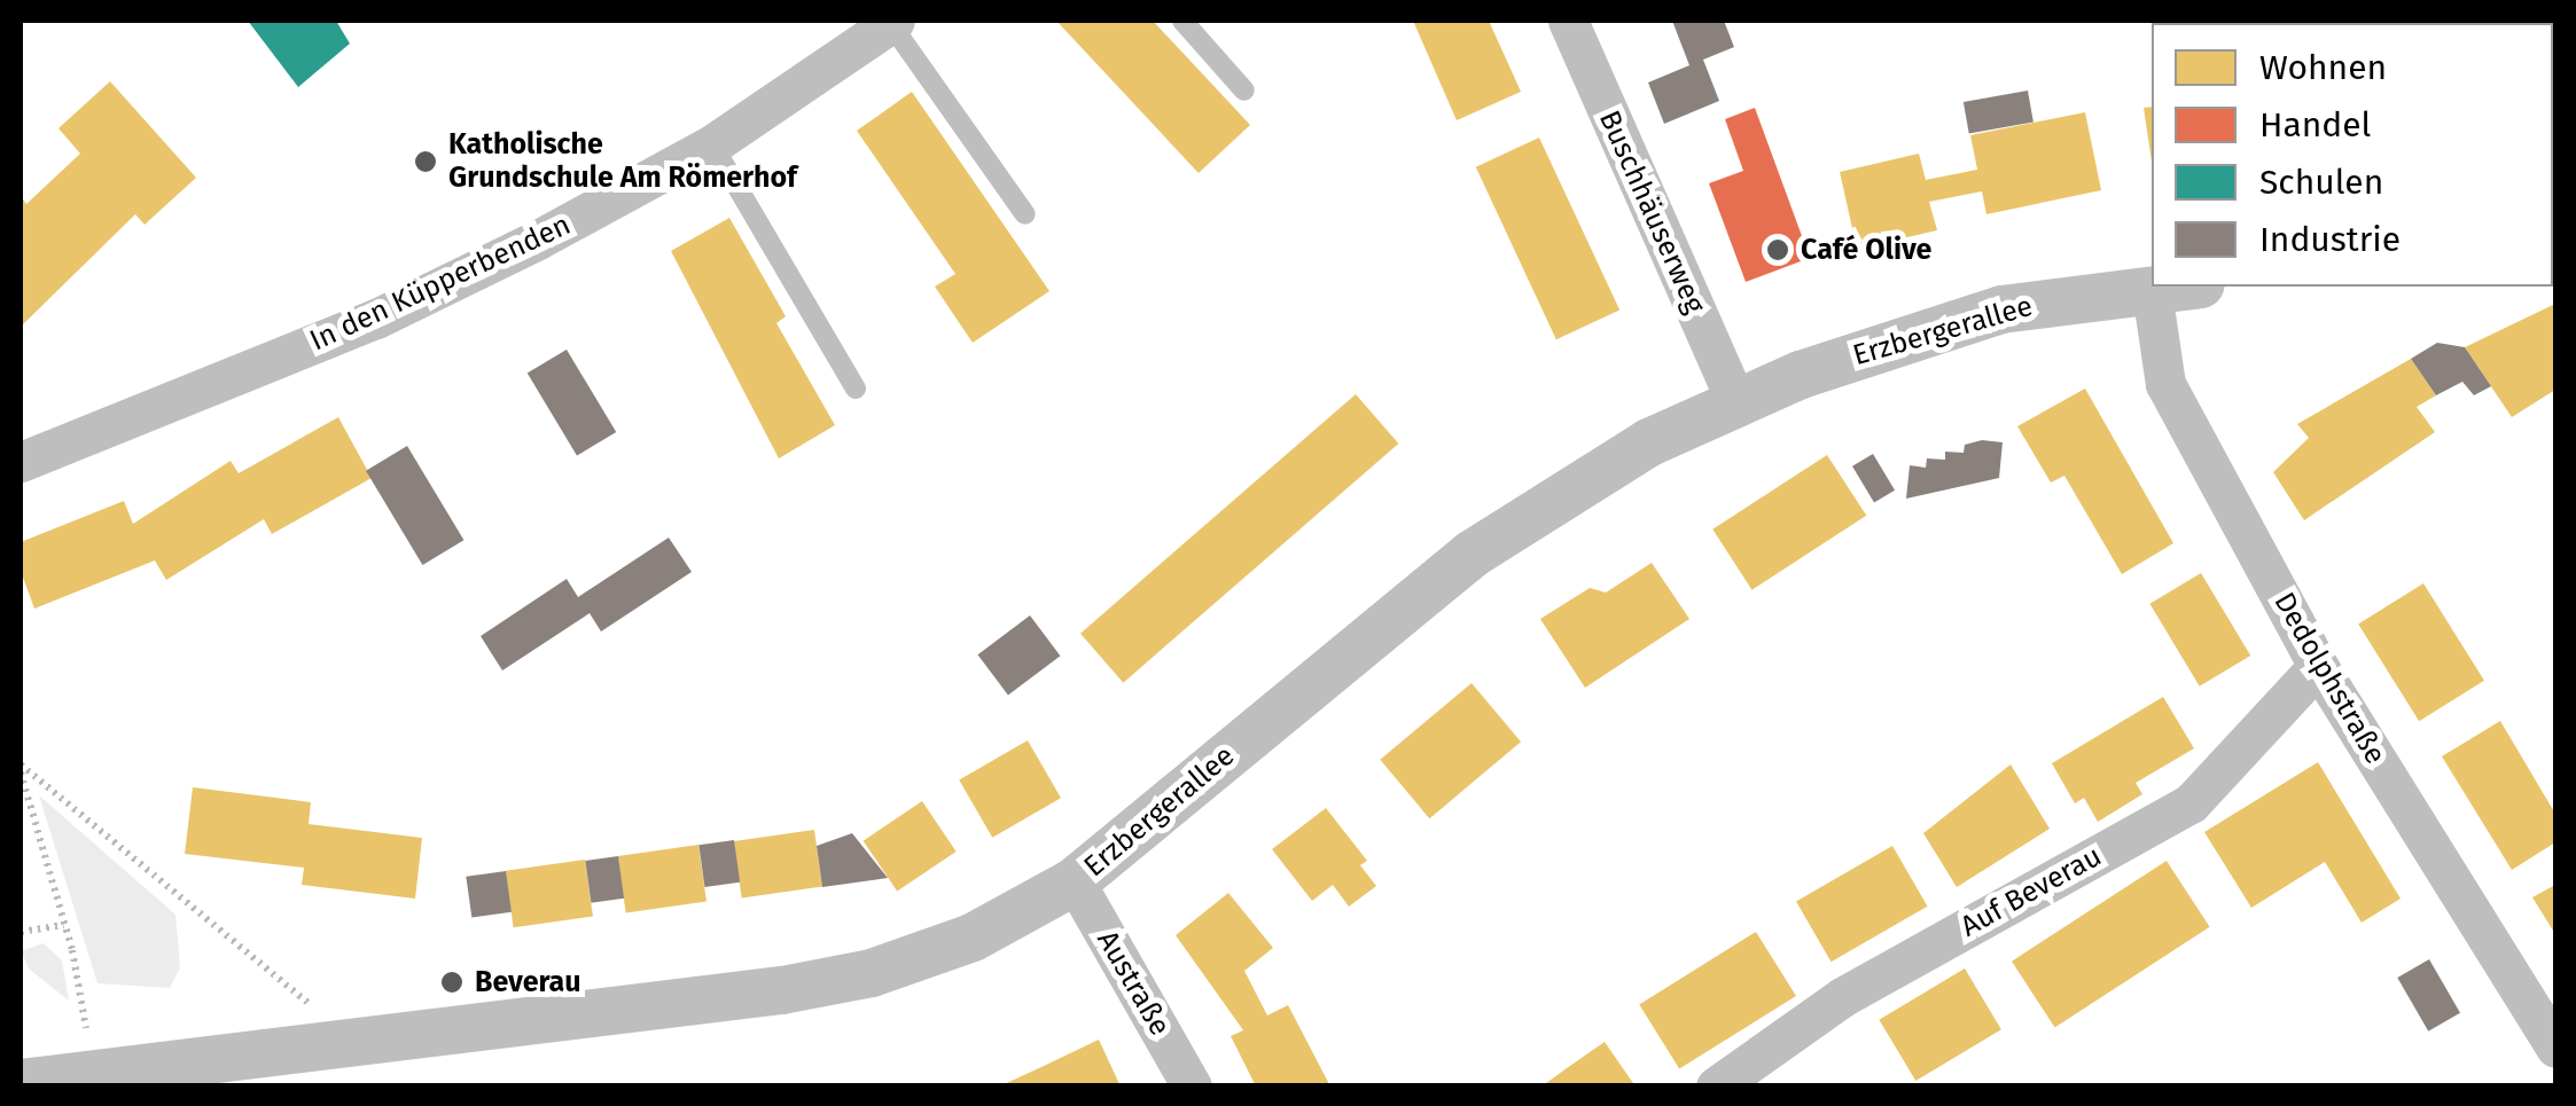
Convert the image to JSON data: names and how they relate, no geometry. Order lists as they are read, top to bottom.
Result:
{
  "streets": {
    "street": [
      "Buschhäuserweg",
      "In den Küpperbenden",
      "Erzbergerallee",
      "Dedolphstraße",
      "Auf Beverau",
      "Austraße"
    ]
  },
  "crossings": [
    ["Buschhäuserweg", "Erzbergerallee"],
    ["Erzbergerallee", "Dedolphstraße"],
    ["Erzbergerallee", "Austraße"],
    ["Dedolphstraße", "Auf Beverau"]
  ],
  "places": ["Katholische Grundschule Am Römerhof", "Café Olive", "Beverau"],
  "legend": [
    "Wohnen",
    "Handel",
    "Schulen",
    "Industrie"
  ]
}
